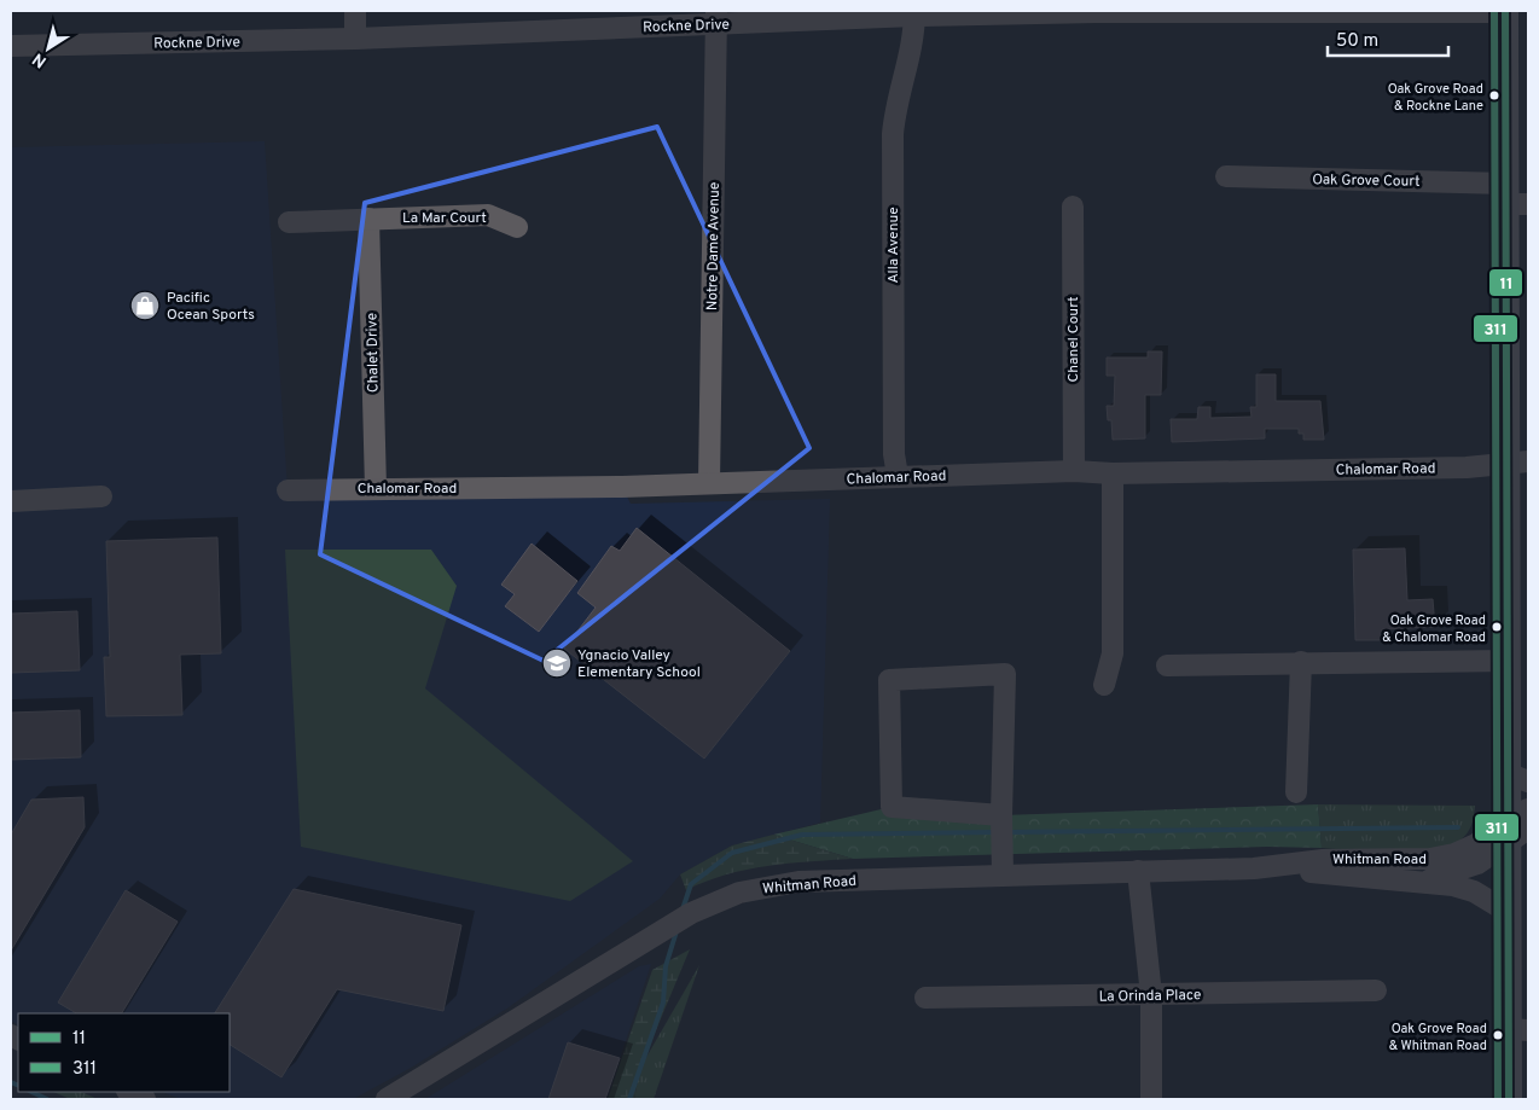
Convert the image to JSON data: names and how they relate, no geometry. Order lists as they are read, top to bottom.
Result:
{
  "streets": {
    "street": [
      "Rockne Drive",
      "Oak Grove Court",
      "La Mar Court",
      "Alla Avenue",
      "Notre Dame Avenue",
      "Chanel Court",
      "Chalet Drive",
      "Chalomar Road",
      "Whitman Road",
      "La Orinda Place"
    ]
  },
  "crossings": [
    ["Rockne Drive", "Alla Avenue"],
    ["Rockne Drive", "Notre Dame Avenue"],
    ["La Mar Court", "Chalet Drive"],
    ["Alla Avenue", "Chalomar Road"],
    ["Notre Dame Avenue", "Chalomar Road"],
    ["Chanel Court", "Chalomar Road"],
    ["Chalet Drive", "Chalomar Road"]
  ],
  "places": {
    "other": ["Oak Grove Road & Rockne Lane", "Oak Grove Road & Chalomar Road", "Oak Grove Road & Whitman Road"],
    "shop": ["Pacific Ocean Sports"],
    "school or university": ["Ygnacio Valley Elementary School"]
  },
  "lines": ["transit line 11", "transit line 311"],
  "legend": ["11", "311"],
  "scale_bar": "50 m",
  "north": "bottom left"
}
